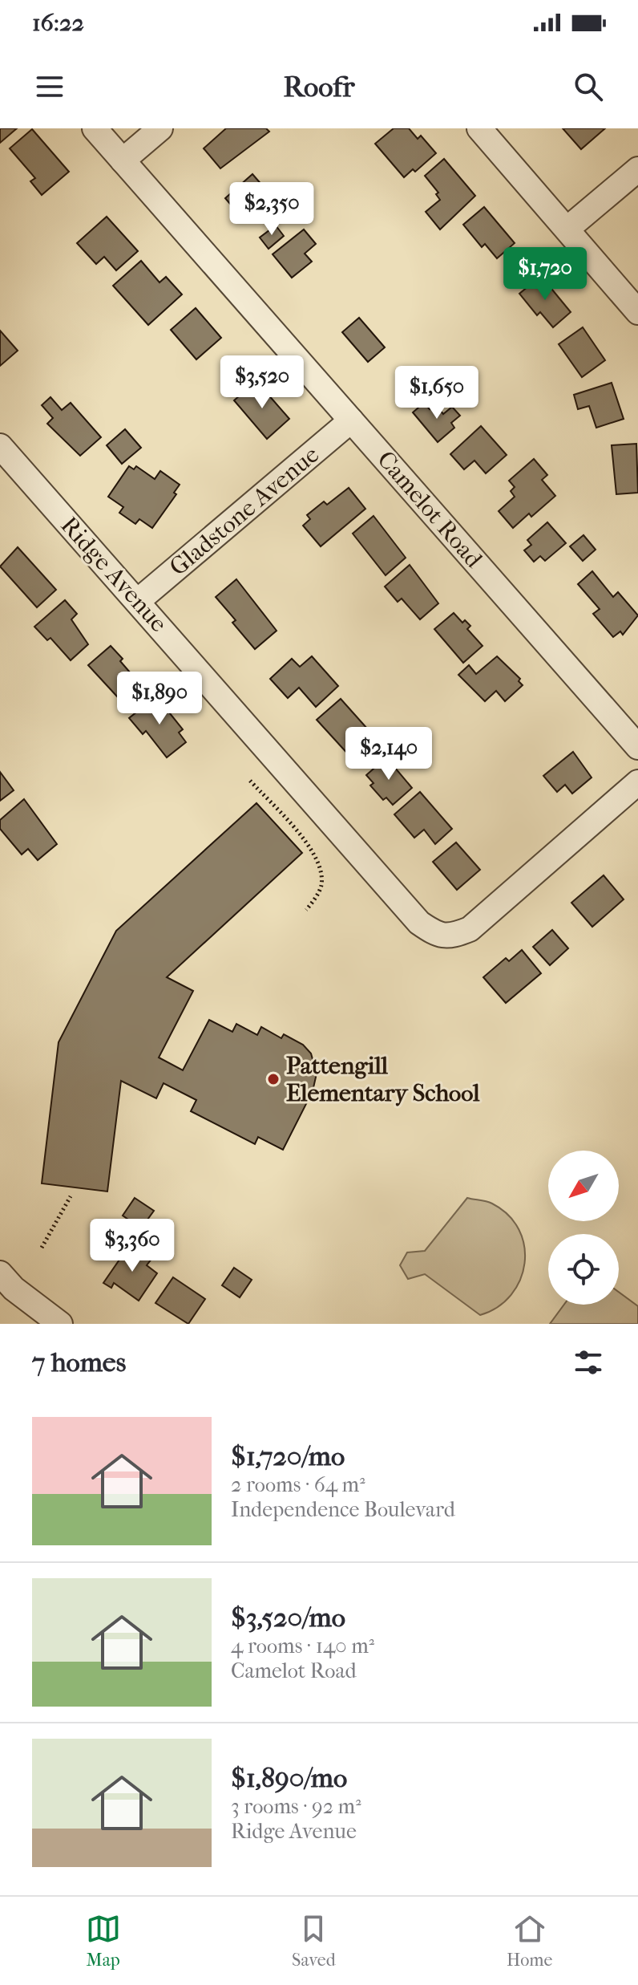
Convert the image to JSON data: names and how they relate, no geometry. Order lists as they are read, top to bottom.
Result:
{
  "streets": {
    "street": ["Camelot Road", "Gladstone Avenue", "Ridge Avenue"]
  },
  "crossings": [
    ["Camelot Road", "Gladstone Avenue"],
    ["Gladstone Avenue", "Ridge Avenue"]
  ],
  "places": ["Pattengill Elementary School"],
  "north": "bottom left",
  "page": {
    "status": "16:22",
    "header": "Roofr",
    "price": [
      "$2,350",
      "$1,720",
      "$3,520",
      "$1,650",
      "$1,890",
      "$2,140",
      "$3,360"
    ],
    "heading": "7 homes",
    "list": [
      {
        "name": "$1,720/mo",
        "note": "2 rooms · 64 m² · Independence Boulevard"
      },
      {
        "name": "$3,520/mo",
        "note": "4 rooms · 140 m² · Camelot Road"
      },
      {
        "name": "$1,890/mo",
        "note": "3 rooms · 92 m² · Ridge Avenue"
      }
    ],
    "tabs": ["Map", "Saved", "Home"]
  }
}
